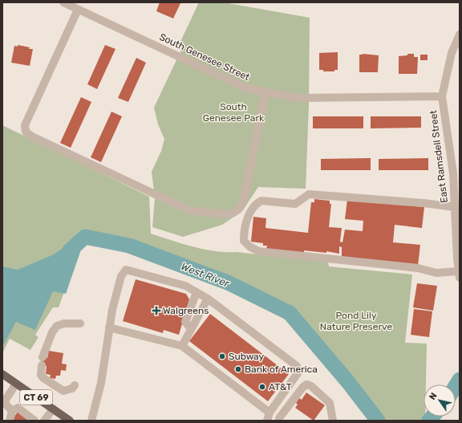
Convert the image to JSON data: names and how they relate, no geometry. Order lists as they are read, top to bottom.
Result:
{
  "streets": {
    "main road": ["CT 69"],
    "street": ["South Genesee Street", "East Ramsdell Street"]
  },
  "crossings": [
    ["South Genesee Street", "East Ramsdell Street"]
  ],
  "water": ["West River"],
  "parks": ["South Genesee Park", "Pond Lily Nature Preserve"],
  "places": {
    "health": ["Walgreens"],
    "other": ["Subway", "Bank of America", "AT&T"]
  },
  "north": "top left"
}
